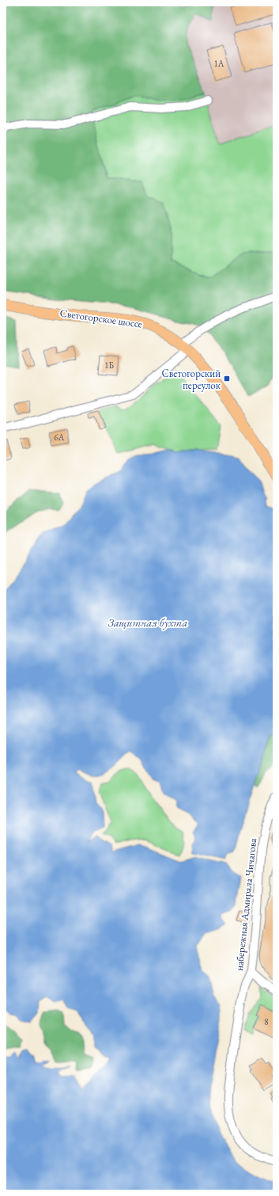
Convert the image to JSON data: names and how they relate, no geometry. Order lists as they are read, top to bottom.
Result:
{
  "streets": {
    "main road": ["Светогорское шоссе"],
    "street": ["набережная Адмирала Чичагова"]
  },
  "water": ["Защитная бухта"],
  "places": {
    "transit": ["Светогорский переулок"]
  },
  "house_numbers": [
    "1А",
    "1Б",
    "6А",
    "8"
  ]
}
